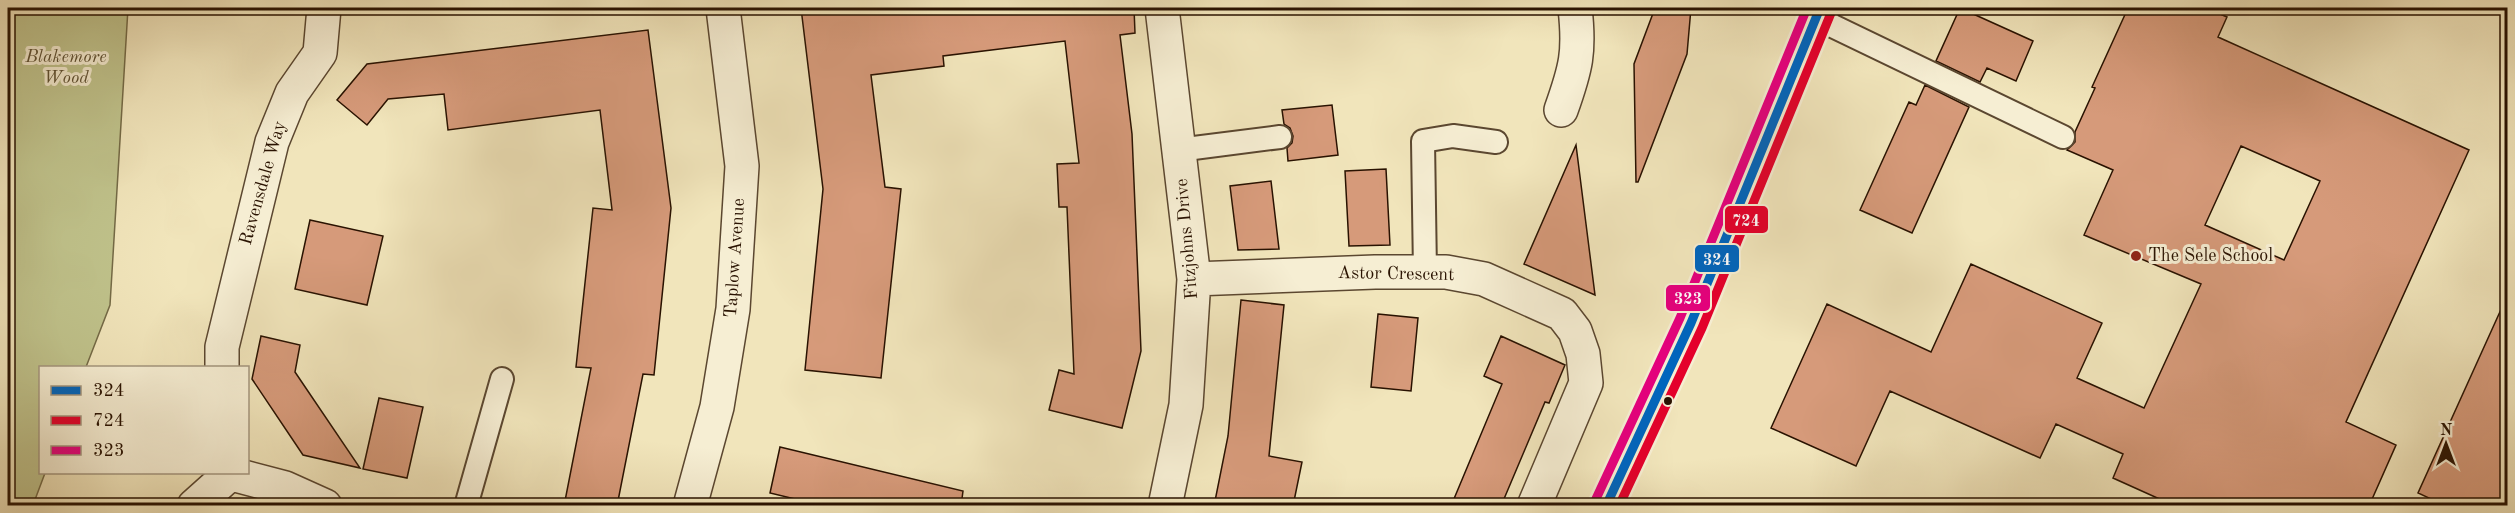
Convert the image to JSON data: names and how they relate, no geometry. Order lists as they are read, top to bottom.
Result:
{
  "streets": {
    "street": [
      "Ravensdale Way",
      "Fitzjohns Drive",
      "Taplow Avenue",
      "Astor Crescent"
    ]
  },
  "crossings": [
    ["Fitzjohns Drive", "Astor Crescent"]
  ],
  "parks": ["Blakemore Wood"],
  "places": ["The Sele School"],
  "lines": ["transit line 324", "transit line 323", "transit line 724"],
  "legend": ["324", "724", "323"],
  "north": "top"
}
